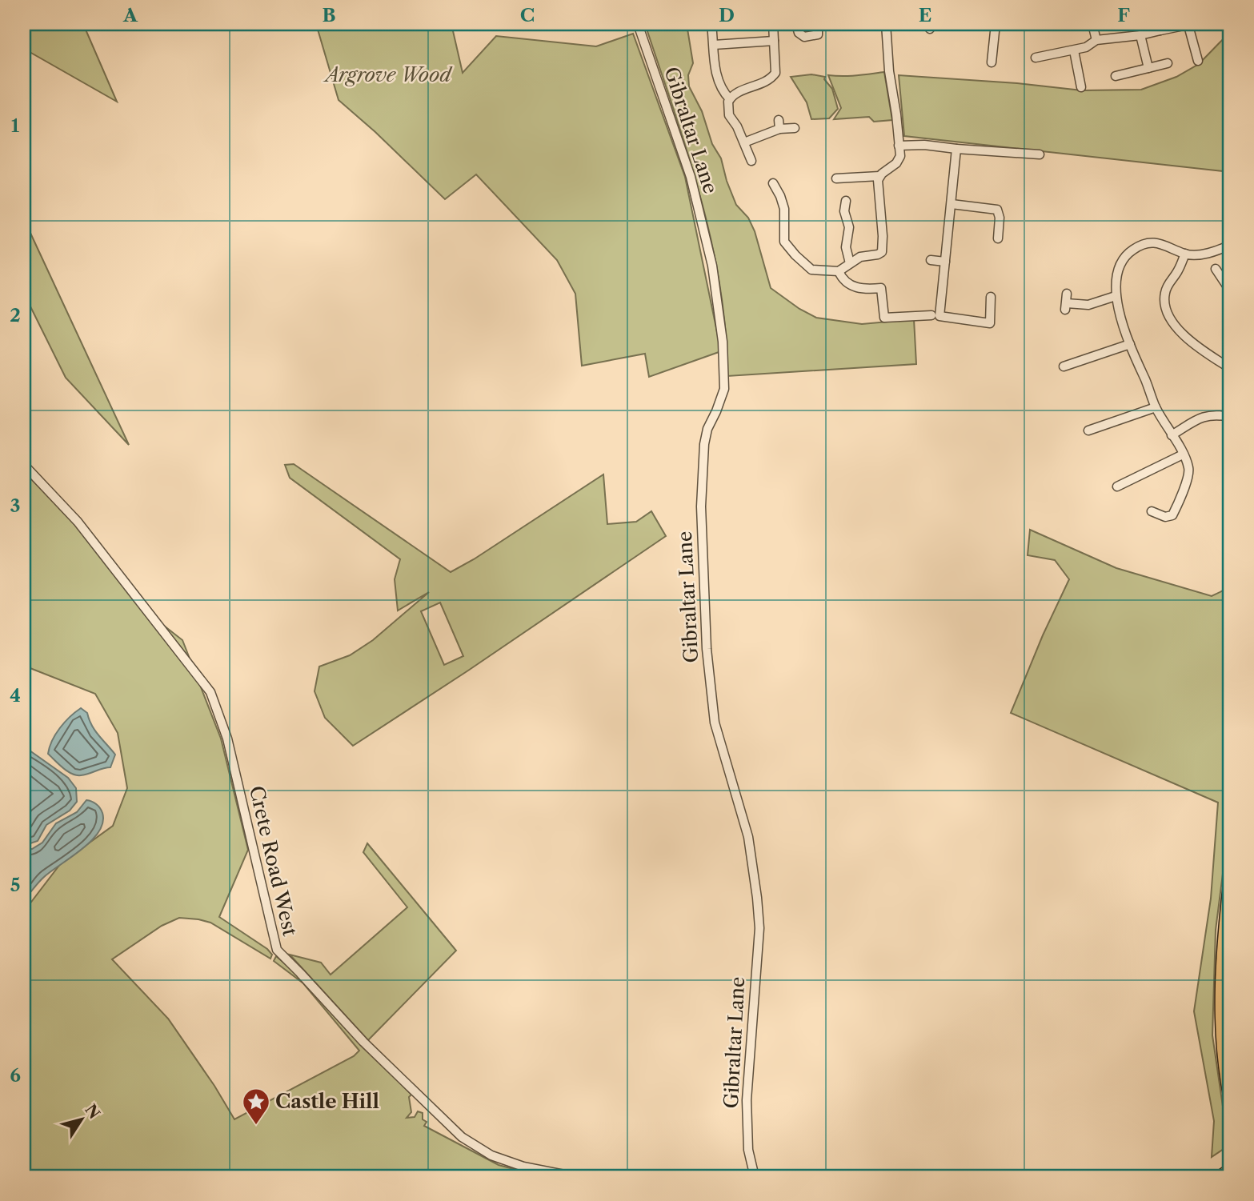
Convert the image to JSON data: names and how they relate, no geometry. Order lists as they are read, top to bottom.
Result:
{
  "streets": {
    "street": ["Gibraltar Lane", "Crete Road West"]
  },
  "parks": ["Argrove Wood"],
  "places": {
    "place": ["Castle Hill"]
  },
  "north": "top right",
  "grid": {
    "columns": [
      "A",
      "B",
      "C",
      "D",
      "E",
      "F"
    ],
    "rows": [
      "1",
      "2",
      "3",
      "4",
      "5",
      "6"
    ]
  }
}
